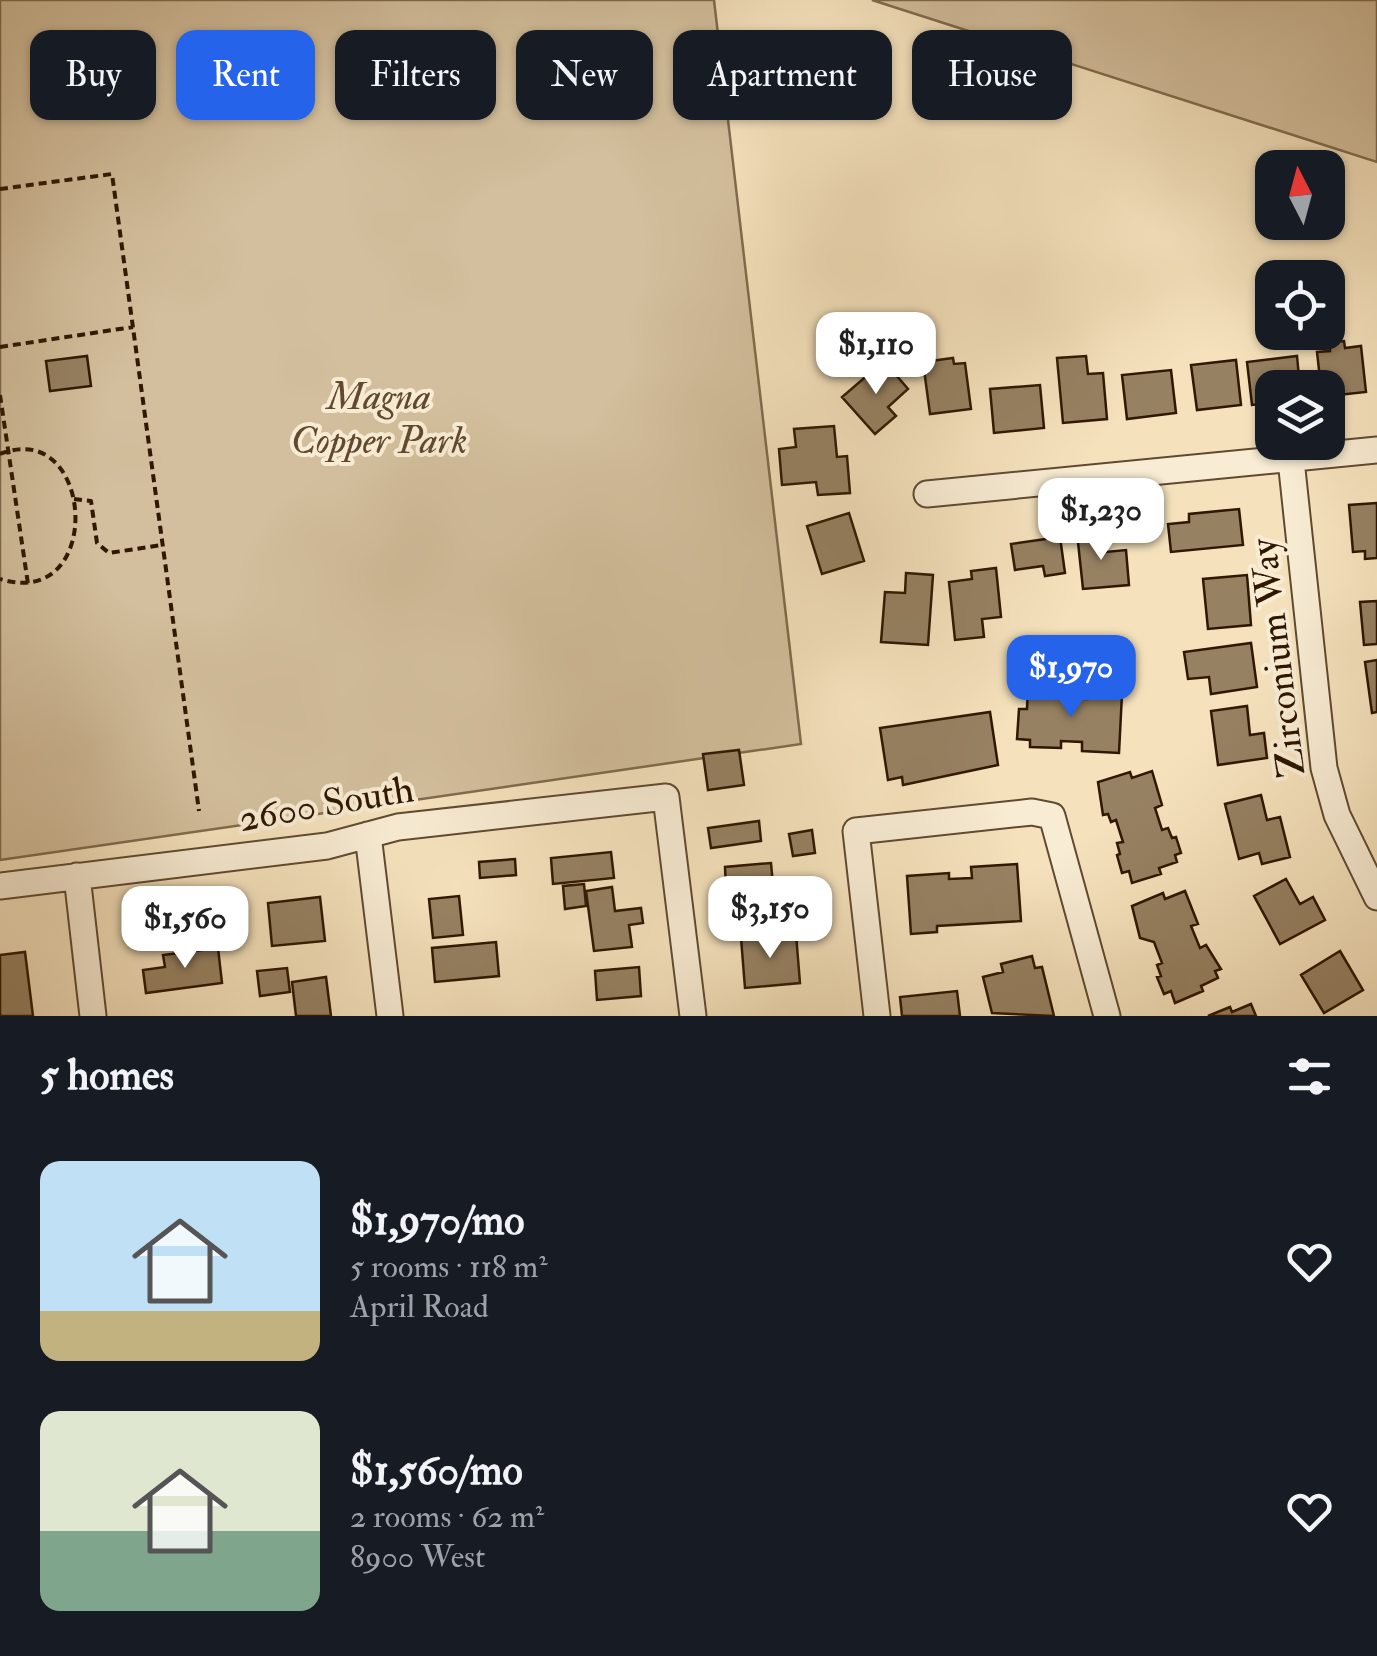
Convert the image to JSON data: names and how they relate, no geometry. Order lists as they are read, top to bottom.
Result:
{
  "streets": {
    "street": ["Zirconium Way", "2600 South"]
  },
  "parks": ["Magna Copper Park"],
  "north": "top",
  "page": {
    "chip": [
      "Buy",
      "Rent",
      "Filters",
      "New",
      "Apartment",
      "House"
    ],
    "price": [
      "$1,110",
      "$1,230",
      "$1,970",
      "$3,150",
      "$1,560"
    ],
    "heading": "5 homes",
    "list": [
      {
        "name": "$1,970/mo",
        "note": "5 rooms · 118 m² · April Road"
      },
      {
        "name": "$1,560/mo",
        "note": "2 rooms · 62 m² · 8900 West"
      }
    ]
  }
}
